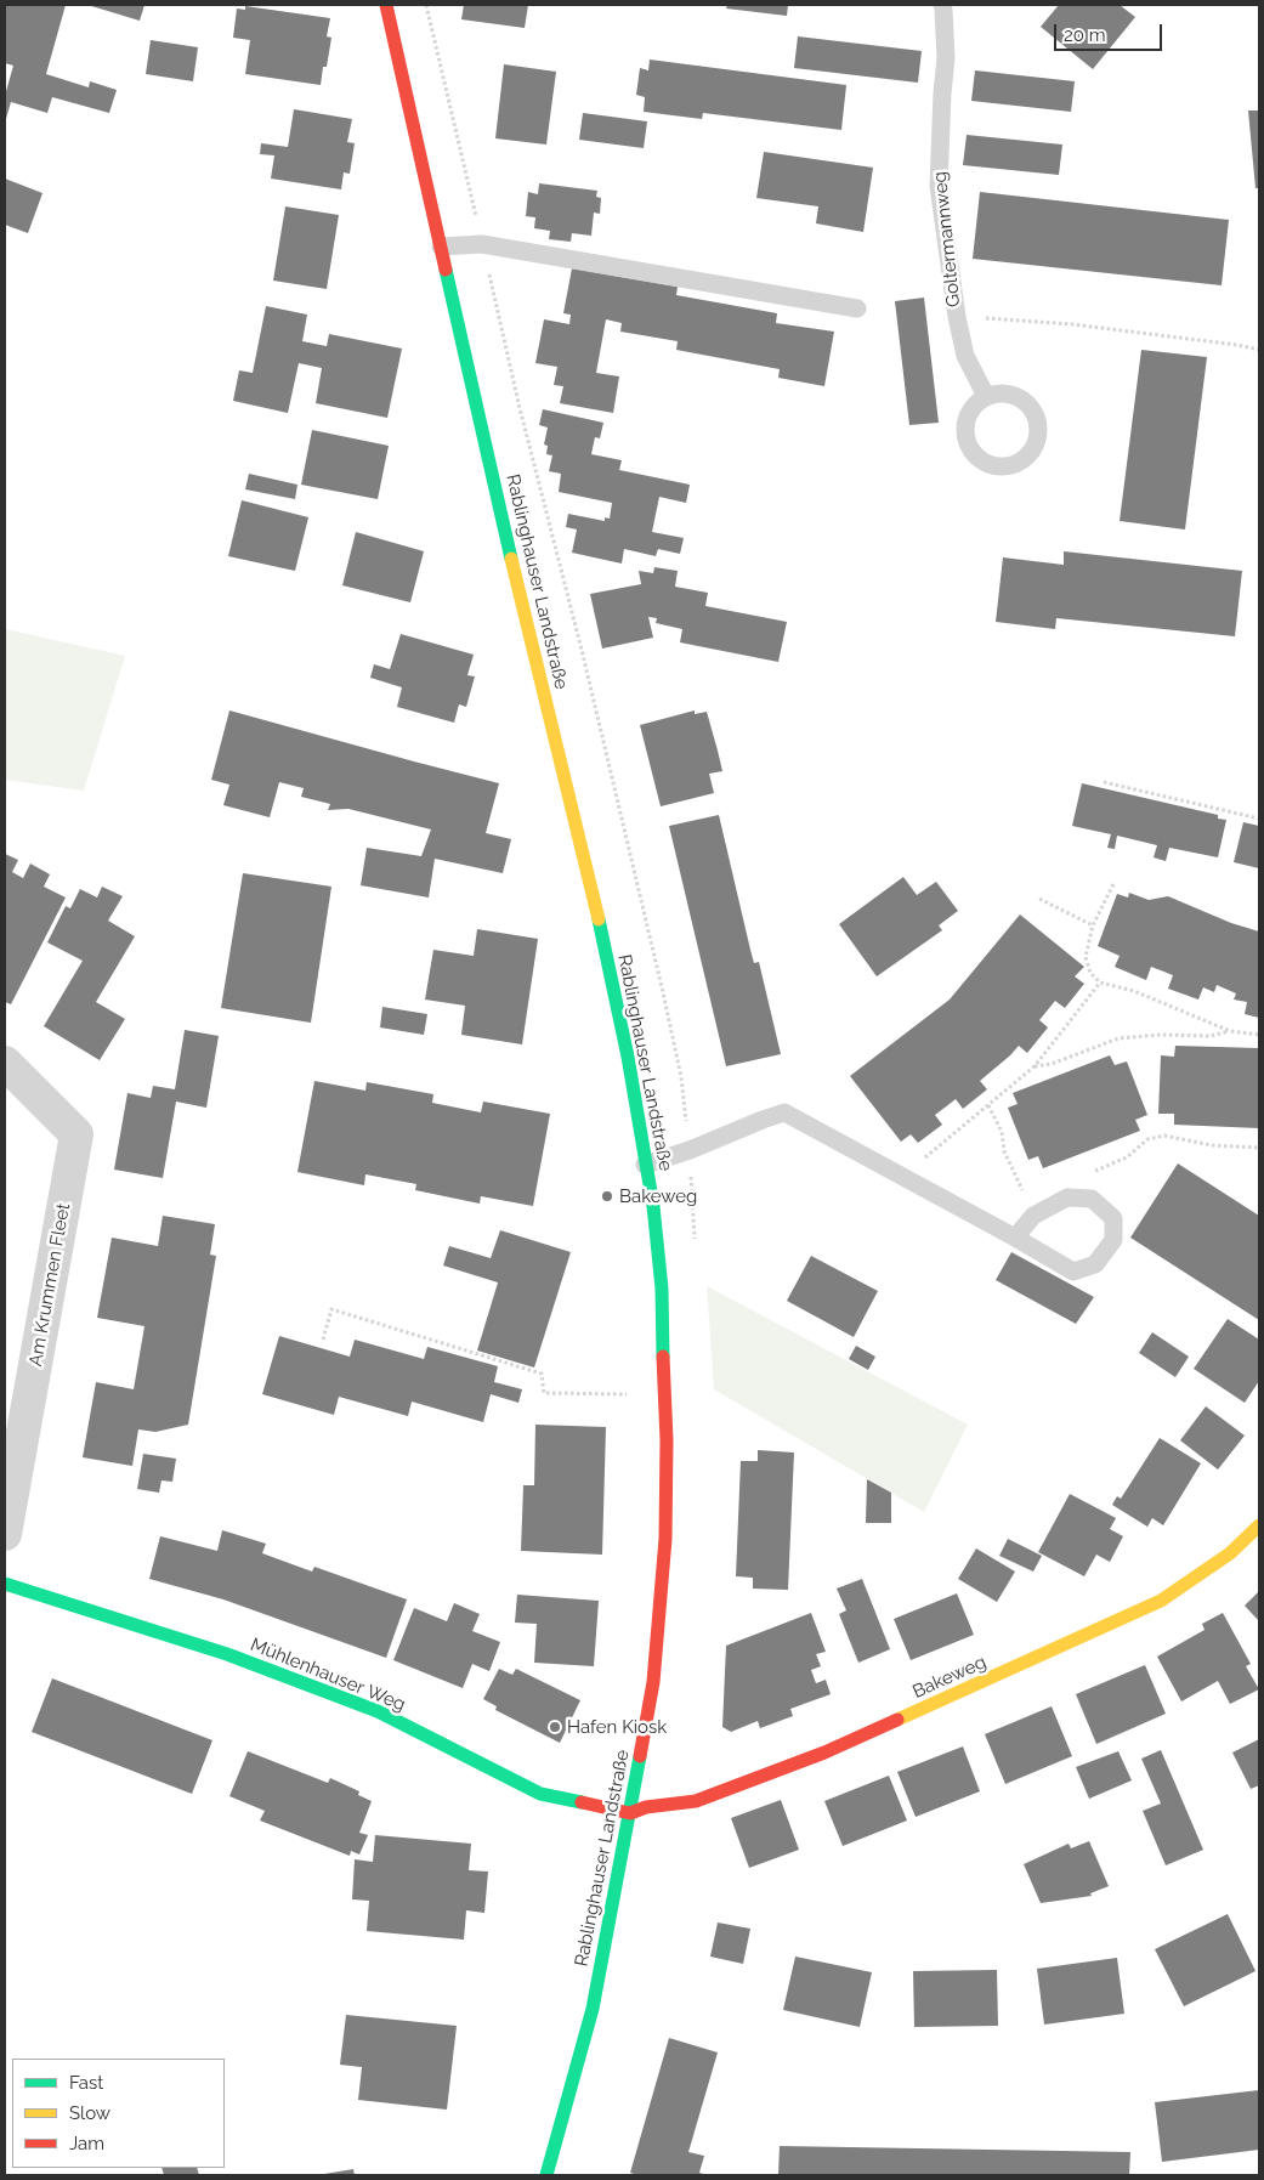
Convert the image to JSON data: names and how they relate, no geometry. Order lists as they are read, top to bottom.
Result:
{
  "streets": {
    "street": [
      "Rablinghauser Landstraße",
      "Am Krummen Fleet",
      "Mühlenhauser Weg",
      "Bakeweg"
    ],
    "lane": ["Goltermannweg"]
  },
  "crossings": [
    ["Rablinghauser Landstraße", "Mühlenhauser Weg"],
    ["Rablinghauser Landstraße", "Bakeweg"],
    ["Mühlenhauser Weg", "Bakeweg"]
  ],
  "places": ["Bakeweg", "Hafen Kiosk"],
  "legend": ["Fast", "Slow", "Jam"],
  "scale_bar": "20 m"
}
